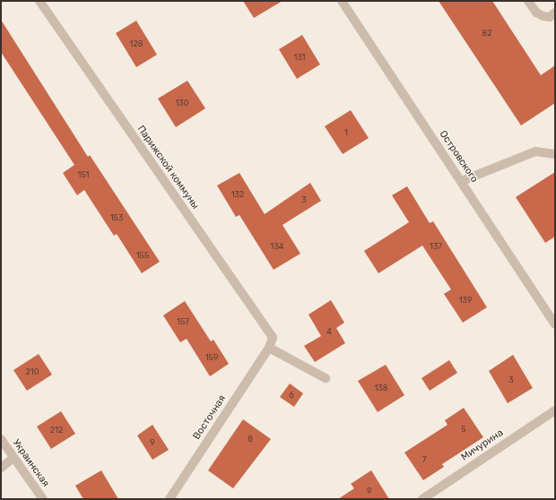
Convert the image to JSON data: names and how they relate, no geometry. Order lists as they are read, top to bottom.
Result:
{
  "streets": {
    "street": [
      "Островского",
      "Парижской коммуны",
      "Восточная",
      "Мичурина",
      "Украинская"
    ]
  },
  "crossings": [
    ["Парижской коммуны", "Восточная"]
  ],
  "house_numbers": [
    "82",
    "128",
    "131",
    "130",
    "1",
    "151",
    "132",
    "3",
    "153",
    "134",
    "137",
    "155",
    "139",
    "157",
    "4",
    "159",
    "210",
    "3",
    "138",
    "6",
    "5",
    "212",
    "8",
    "9",
    "7",
    "9"
  ]
}
